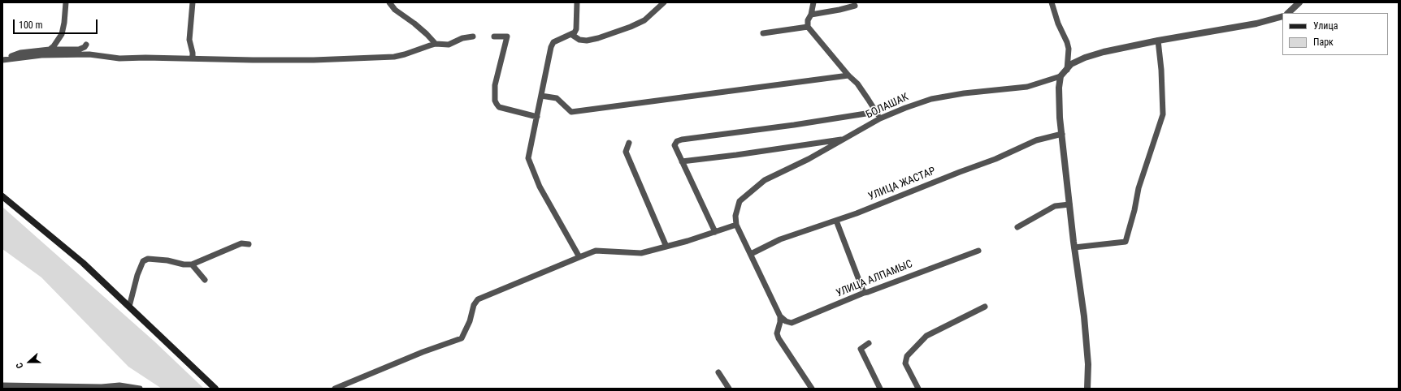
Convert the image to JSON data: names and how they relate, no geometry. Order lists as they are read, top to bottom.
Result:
{
  "streets": {
    "street": ["БОЛАШАК", "УЛИЦА ЖАСТАР", "УЛИЦА АЛПАМЫС"]
  },
  "legend": ["Улица", "Парк"],
  "scale_bar": "100 m",
  "north": "left"
}
